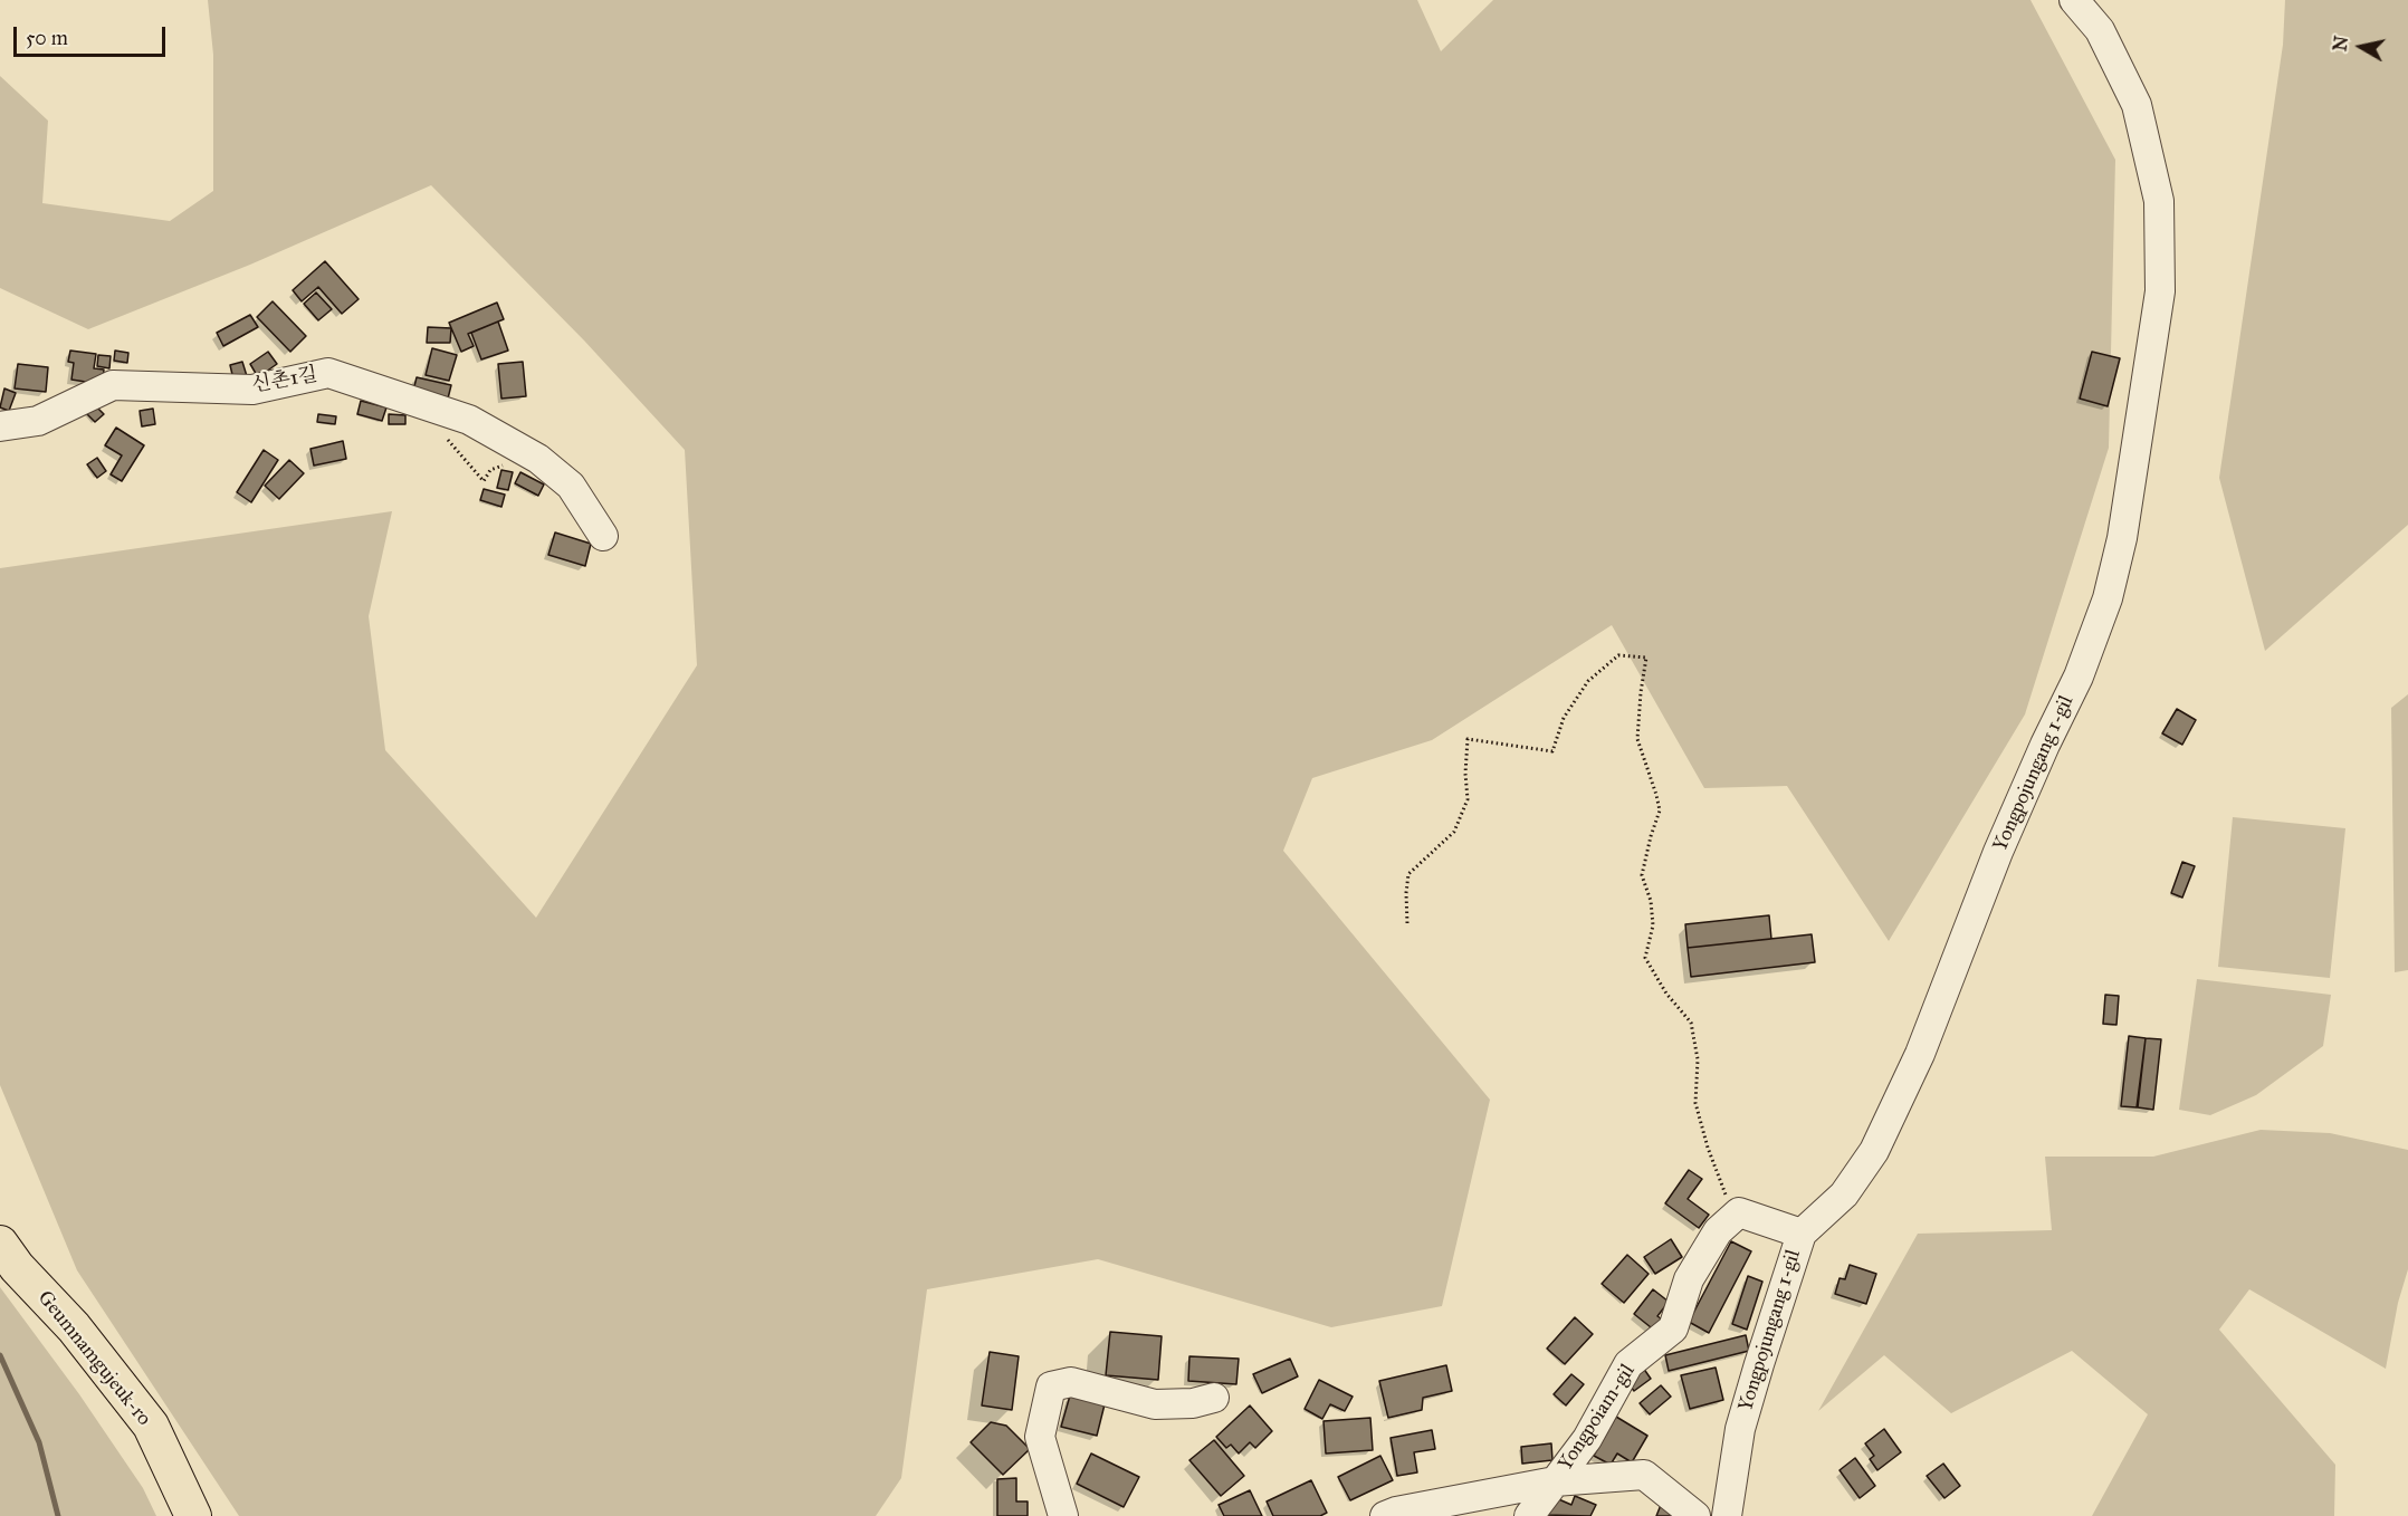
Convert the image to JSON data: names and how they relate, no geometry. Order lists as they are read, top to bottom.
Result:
{
  "streets": {
    "main road": ["Geumnamgujeuk-ro"],
    "street": ["신촌1길", "Yongpojungang 1-gil", "Yongpoiam-gil"]
  },
  "scale_bar": "50 m",
  "north": "left"
}
